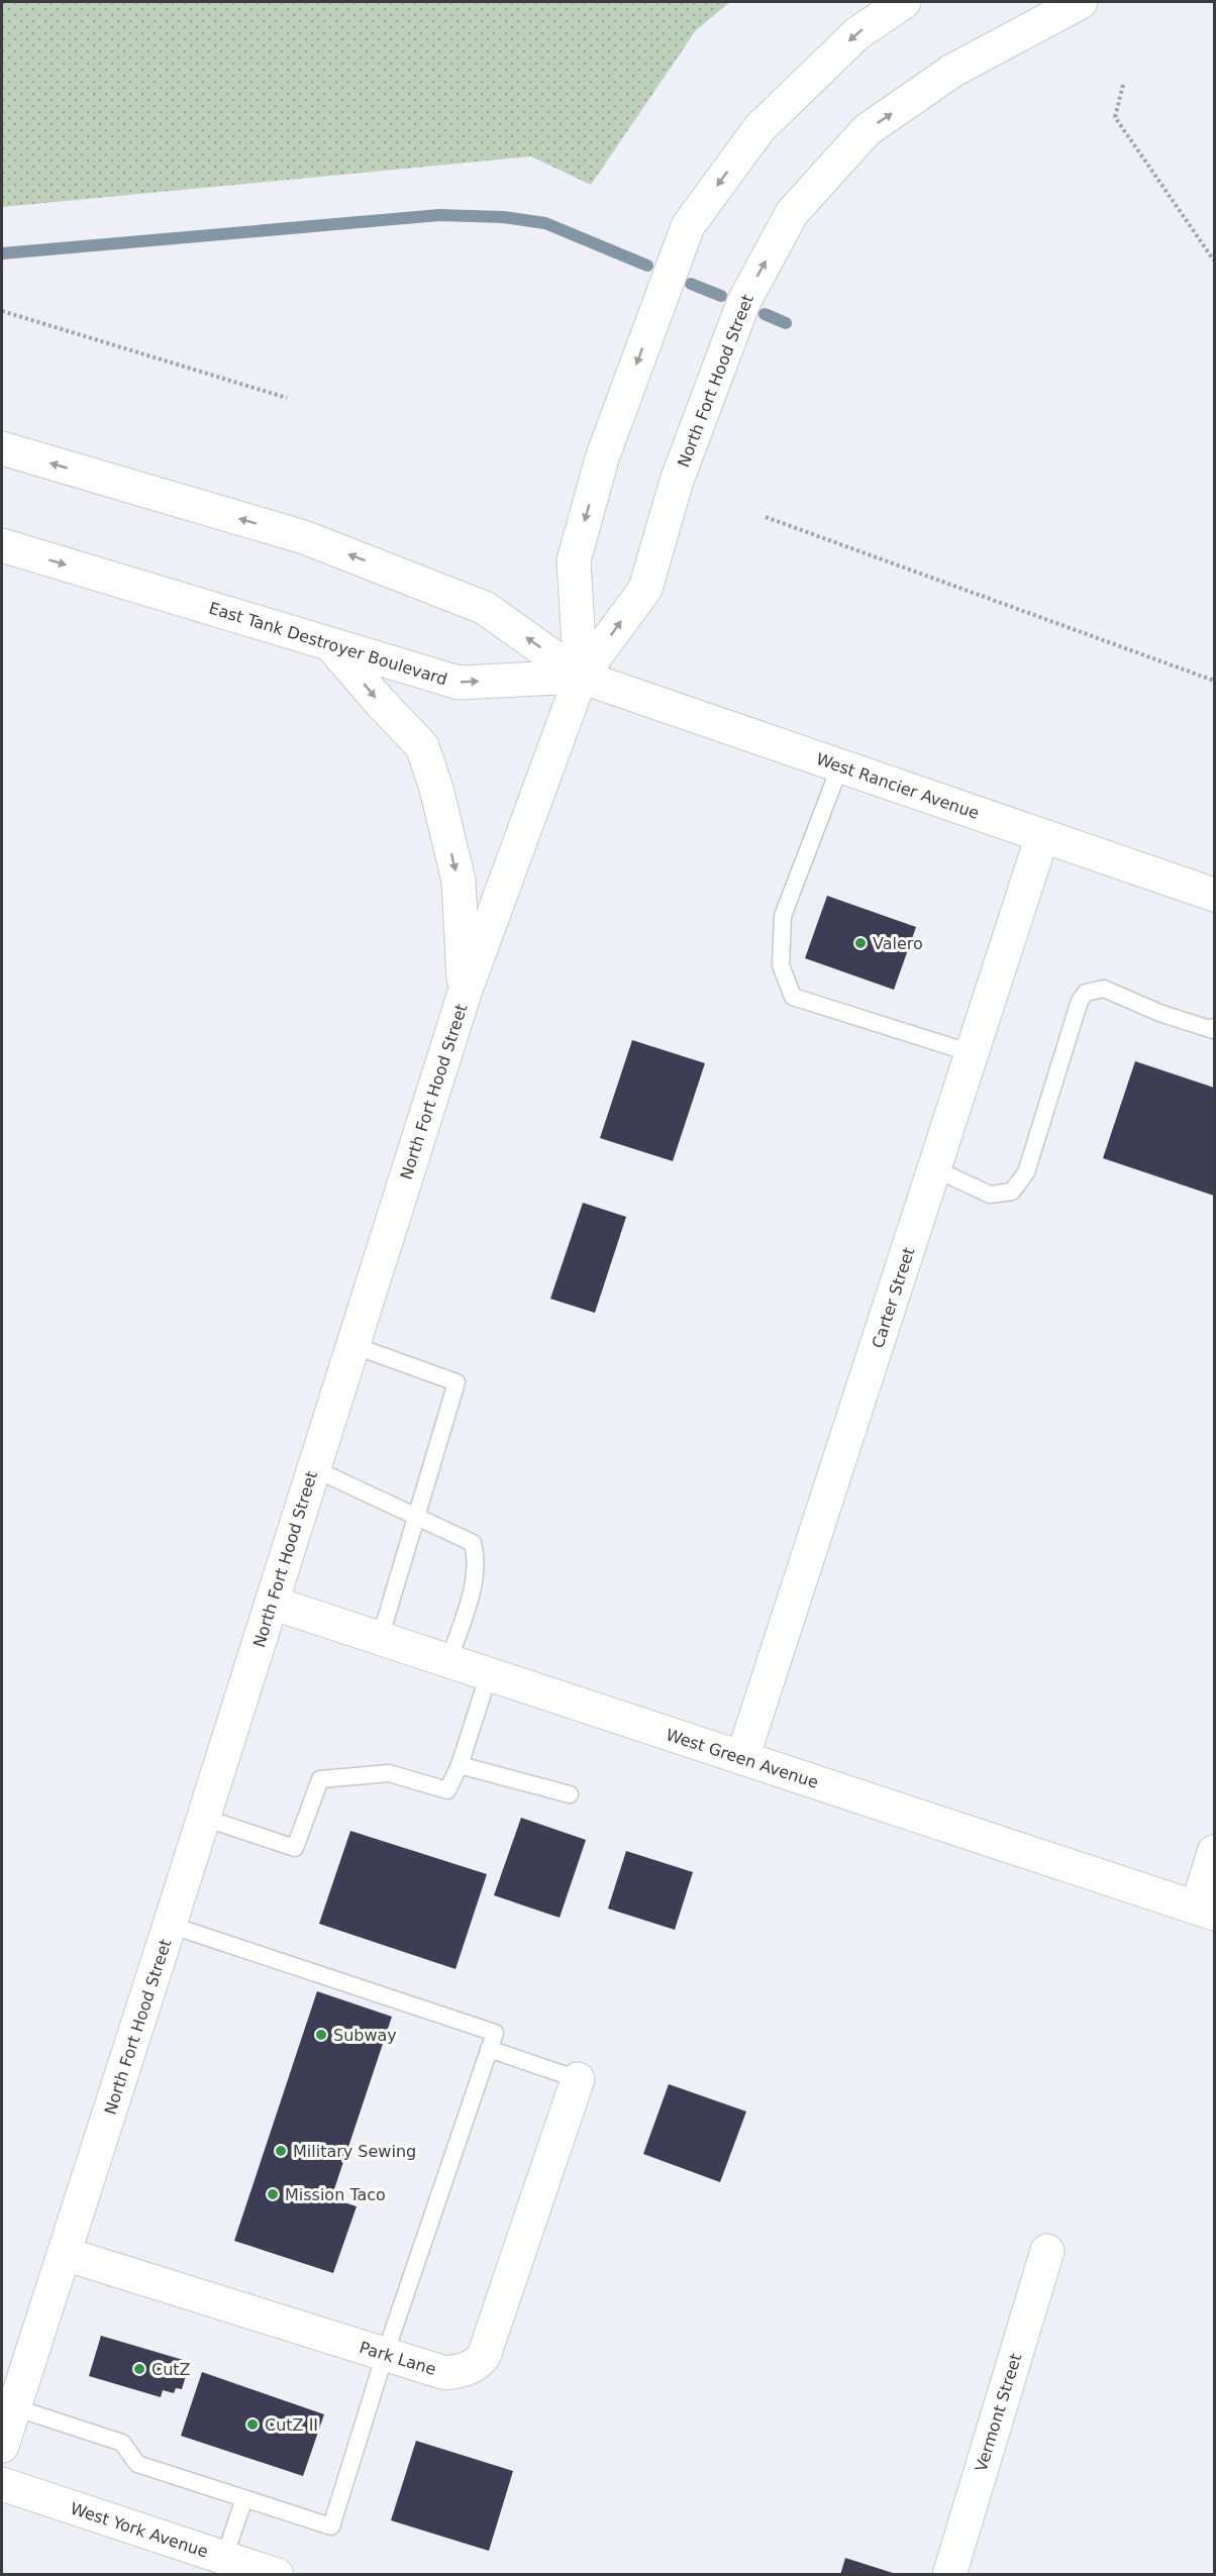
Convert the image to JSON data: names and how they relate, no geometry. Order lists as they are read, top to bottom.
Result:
{
  "streets": {
    "street": [
      "North Fort Hood Street",
      "East Tank Destroyer Boulevard",
      "West Rancier Avenue",
      "Carter Street",
      "West Green Avenue",
      "Park Lane",
      "Vermont Street",
      "West York Avenue"
    ]
  },
  "crossings": [
    ["North Fort Hood Street", "East Tank Destroyer Boulevard"],
    ["North Fort Hood Street", "West Rancier Avenue"],
    ["North Fort Hood Street", "West Green Avenue"],
    ["North Fort Hood Street", "Park Lane"],
    ["East Tank Destroyer Boulevard", "West Rancier Avenue"],
    ["West Rancier Avenue", "Carter Street"],
    ["Carter Street", "West Green Avenue"]
  ],
  "places": [
    "Valero",
    "Subway",
    "Military Sewing",
    "Mission Taco",
    "CutZ",
    "CutZ II"
  ]
}
